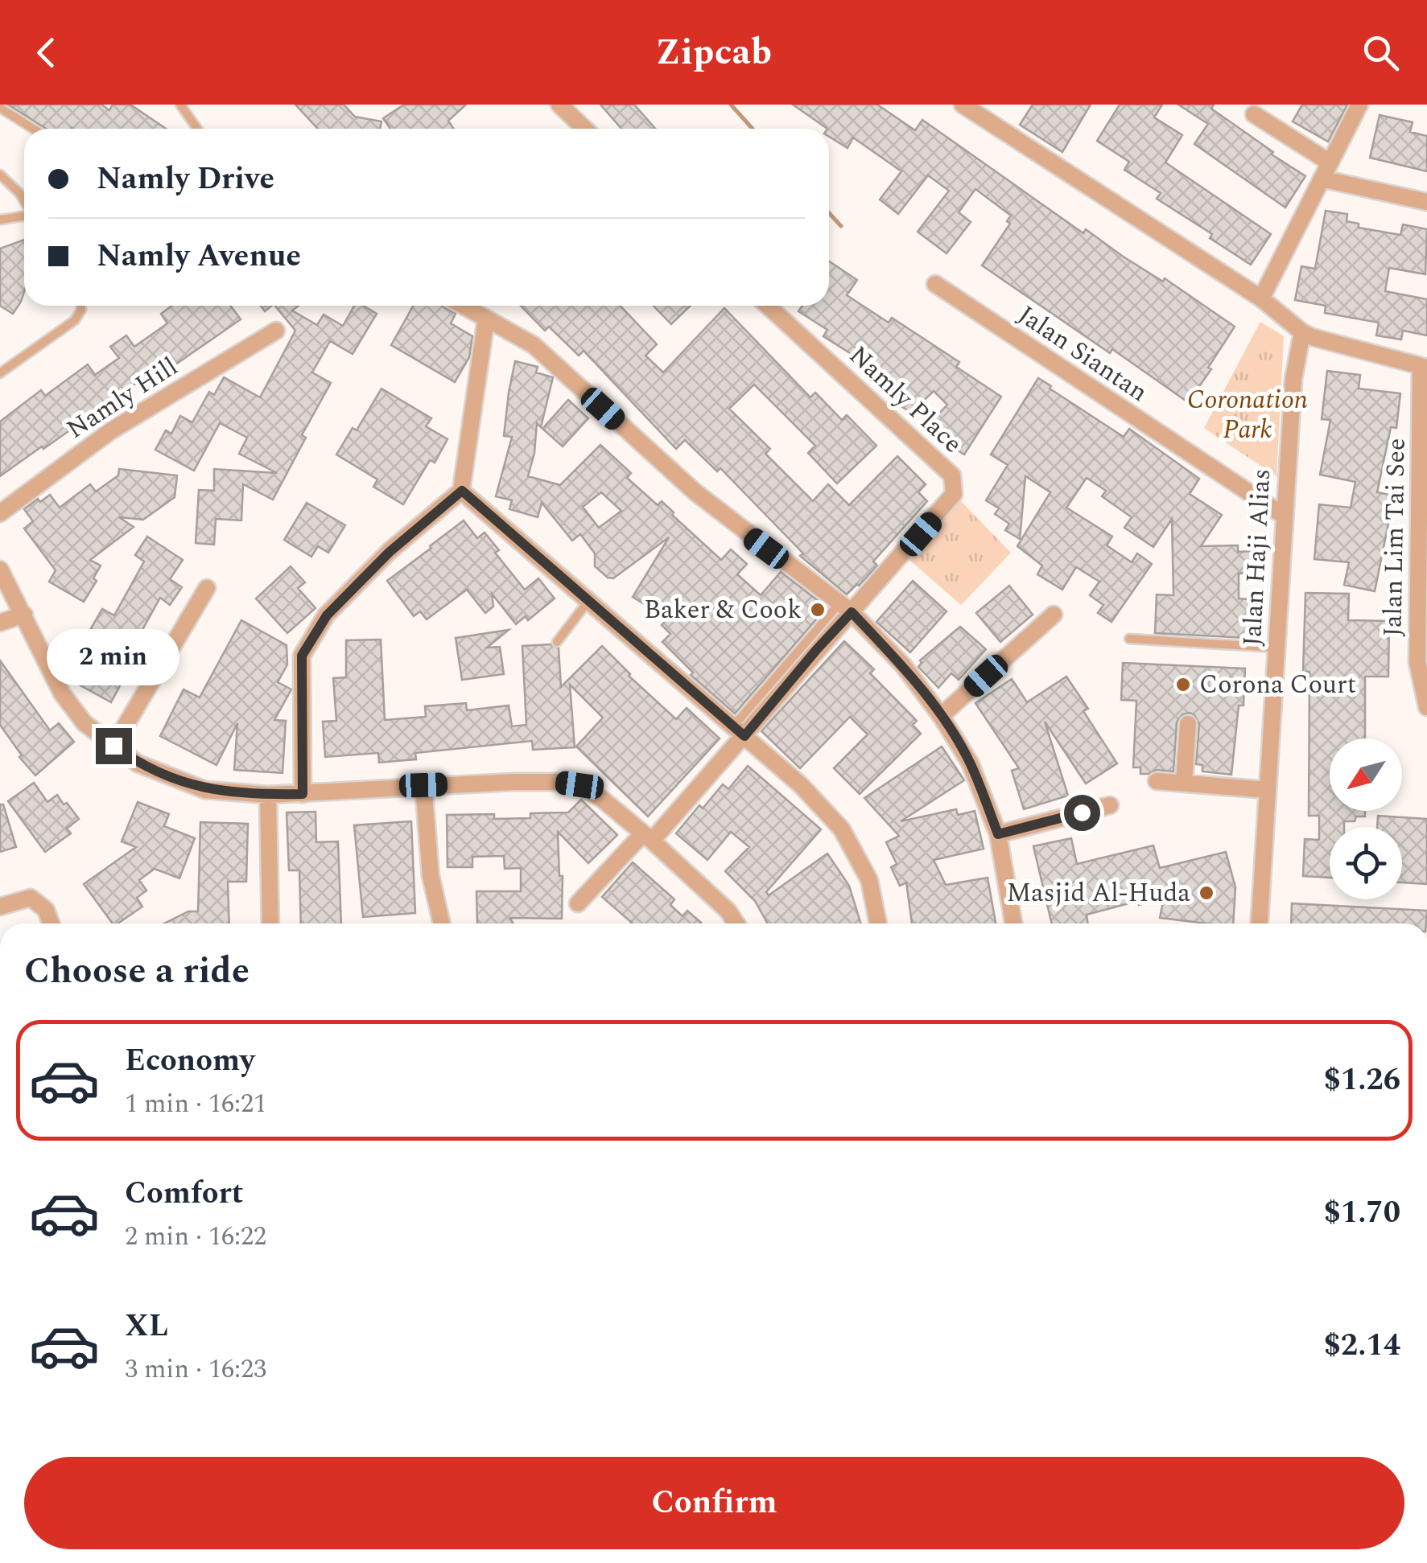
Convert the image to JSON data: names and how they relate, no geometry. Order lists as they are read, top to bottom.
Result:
{
  "streets": {
    "street": [
      "Jalan Siantan",
      "Namly Hill",
      "Namly Place",
      "Jalan Lim Tai See",
      "Jalan Haji Alias"
    ]
  },
  "crossings": [
    ["Jalan Siantan", "Jalan Haji Alias"]
  ],
  "parks": ["Coronation Park"],
  "places": ["Baker & Cook", "Corona Court", "Masjid Al-Huda"],
  "north": "bottom left",
  "page": {
    "header": "Zipcab",
    "banner": ["Namly Drive", "Namly Avenue"],
    "bubble": "2 min",
    "heading": "Choose a ride",
    "list": [
      {
        "name": "Economy",
        "note": "1 min · 16:21",
        "value": "$1.26"
      },
      {
        "name": "Comfort",
        "note": "2 min · 16:22",
        "value": "$1.70"
      },
      {
        "name": "XL",
        "note": "3 min · 16:23",
        "value": "$2.14"
      }
    ],
    "buttons": "Confirm"
  }
}
